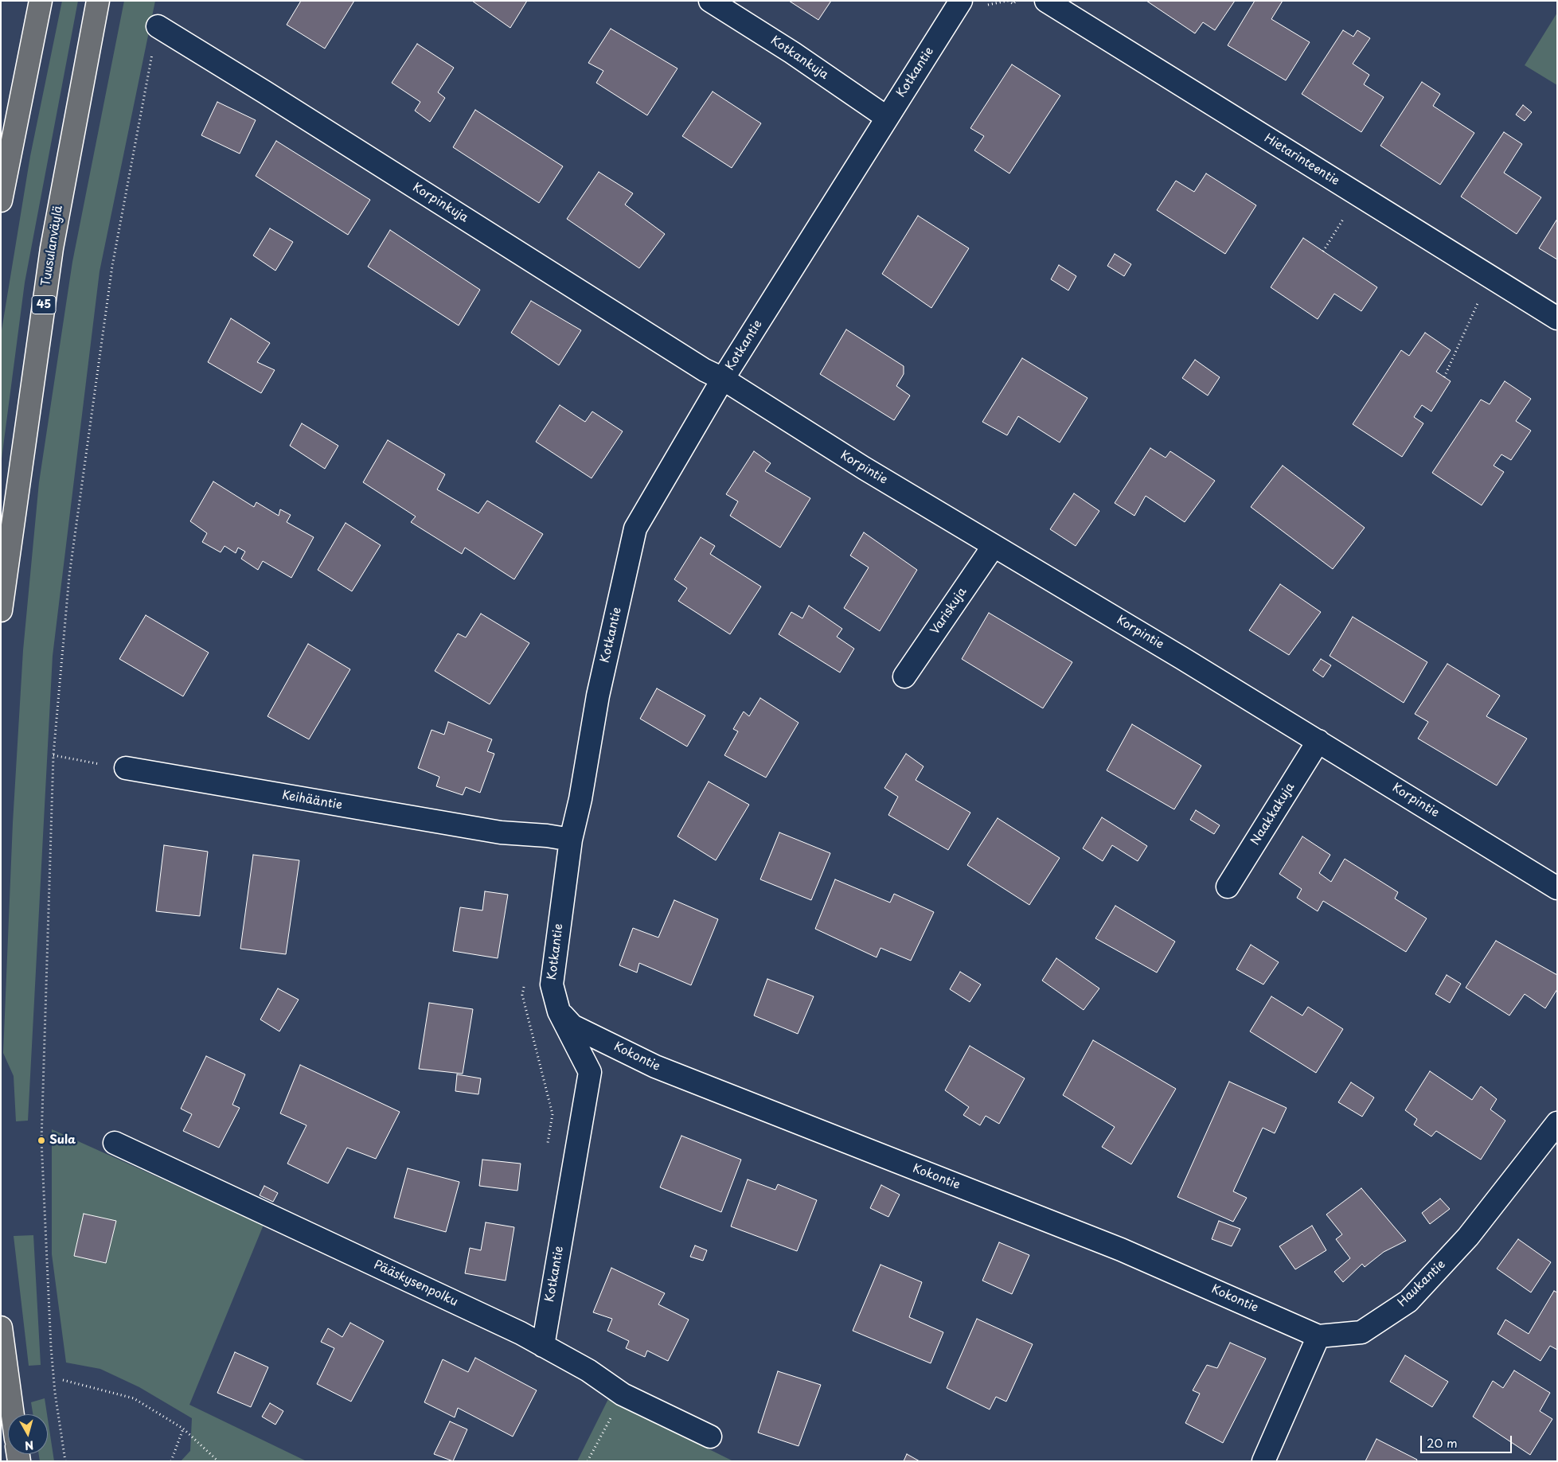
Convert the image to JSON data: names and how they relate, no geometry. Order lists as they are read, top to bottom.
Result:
{
  "streets": {
    "main road": ["Tuusulanväylä", "45"],
    "street": [
      "Kotkankuja",
      "Kotkantie",
      "Hietarinteentie",
      "Korpinkuja",
      "Korpintie",
      "Variskuja",
      "Keihääntie",
      "Naakkakuja",
      "Kokontie",
      "Pääskysenpolku",
      "Haukantie"
    ]
  },
  "crossings": [
    ["Kotkankuja", "Kotkantie"],
    ["Kotkantie", "Korpinkuja"],
    ["Kotkantie", "Korpintie"],
    ["Kotkantie", "Keihääntie"],
    ["Kotkantie", "Kokontie"],
    ["Kotkantie", "Pääskysenpolku"],
    ["Korpinkuja", "Korpintie"],
    ["Korpintie", "Variskuja"],
    ["Korpintie", "Naakkakuja"],
    ["Kokontie", "Haukantie"]
  ],
  "places": ["Sula"],
  "scale_bar": "20 m",
  "north": "bottom"
}
